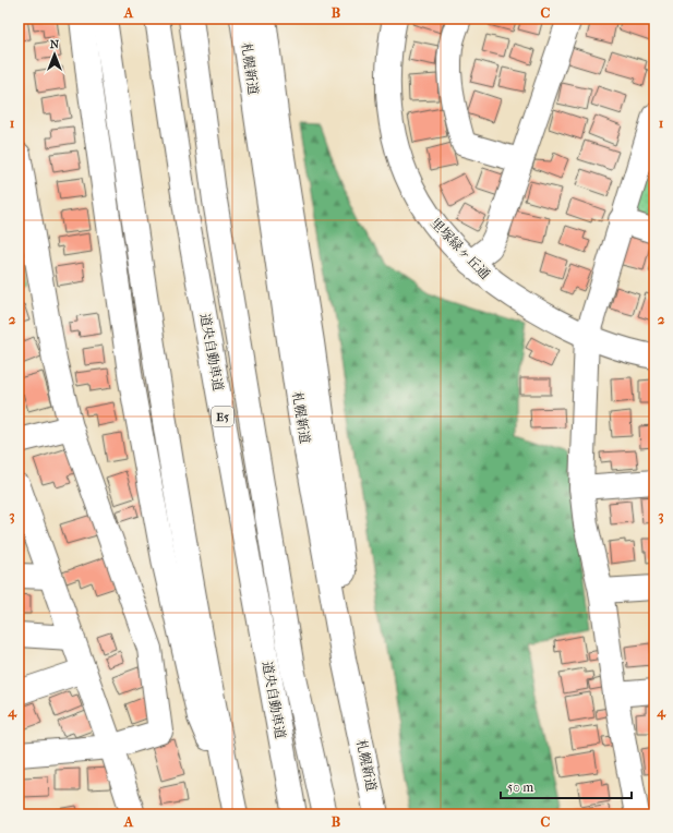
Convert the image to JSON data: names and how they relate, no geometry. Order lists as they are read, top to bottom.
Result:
{
  "streets": {
    "main road": [
      "札幌新道",
      "里塚緑ヶ丘通",
      "道央自動車道",
      "E5"
    ]
  },
  "scale_bar": "50 m",
  "north": "top",
  "grid": {
    "columns": ["A", "B", "C"],
    "rows": [
      "1",
      "2",
      "3",
      "4"
    ]
  }
}
